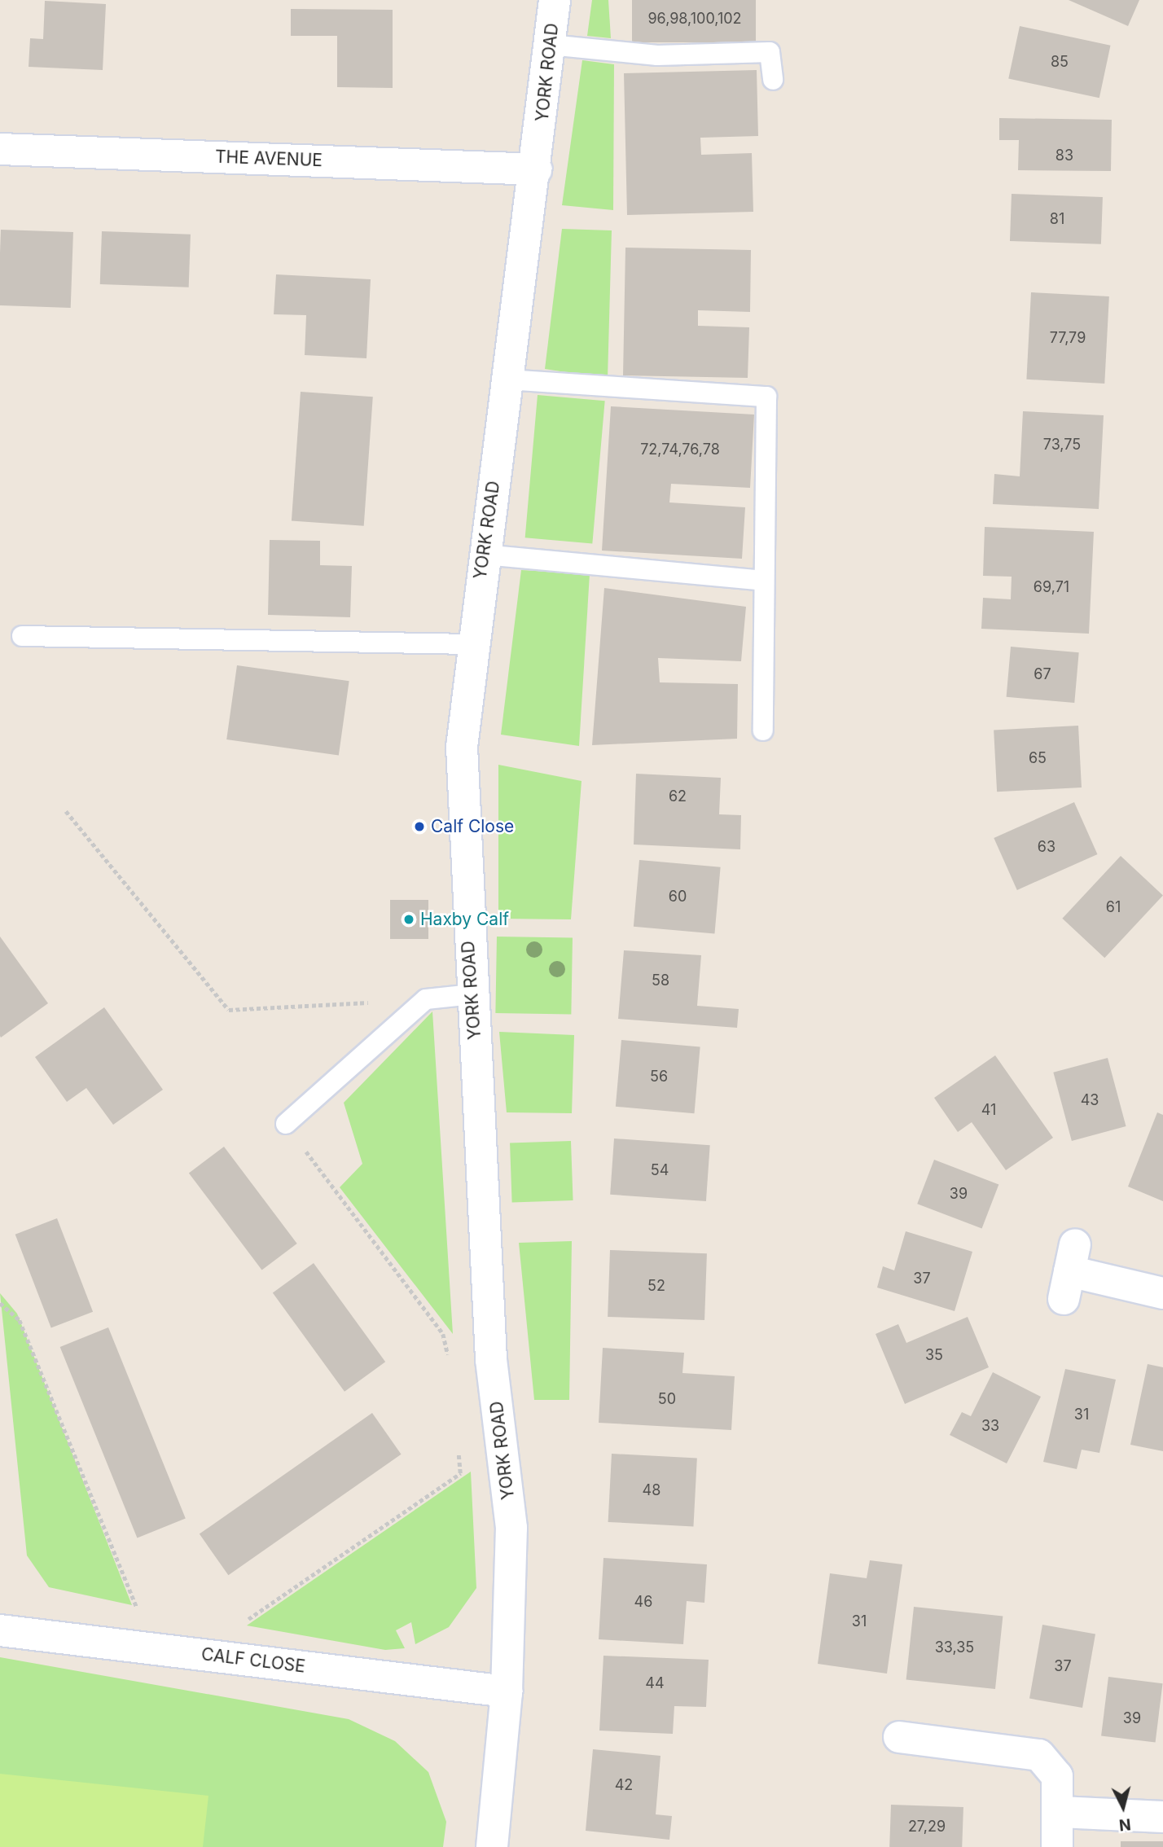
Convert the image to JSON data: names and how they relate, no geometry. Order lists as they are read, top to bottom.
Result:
{
  "streets": {
    "street": ["YORK ROAD", "THE AVENUE", "CALF CLOSE"]
  },
  "crossings": [
    ["YORK ROAD", "THE AVENUE"],
    ["YORK ROAD", "CALF CLOSE"]
  ],
  "places": ["Calf Close", "Haxby Calf"],
  "house_numbers": [
    "96,98,100,102",
    "85",
    "83",
    "81",
    "77,79",
    "73,75",
    "72,74,76,78",
    "69,71",
    "67",
    "65",
    "62",
    "63",
    "60",
    "61",
    "58",
    "56",
    "43",
    "41",
    "54",
    "39",
    "37",
    "52",
    "35",
    "50",
    "31",
    "33",
    "48",
    "46",
    "31",
    "33,35",
    "37",
    "44",
    "39",
    "42",
    "27,29"
  ],
  "north": "bottom"
}
